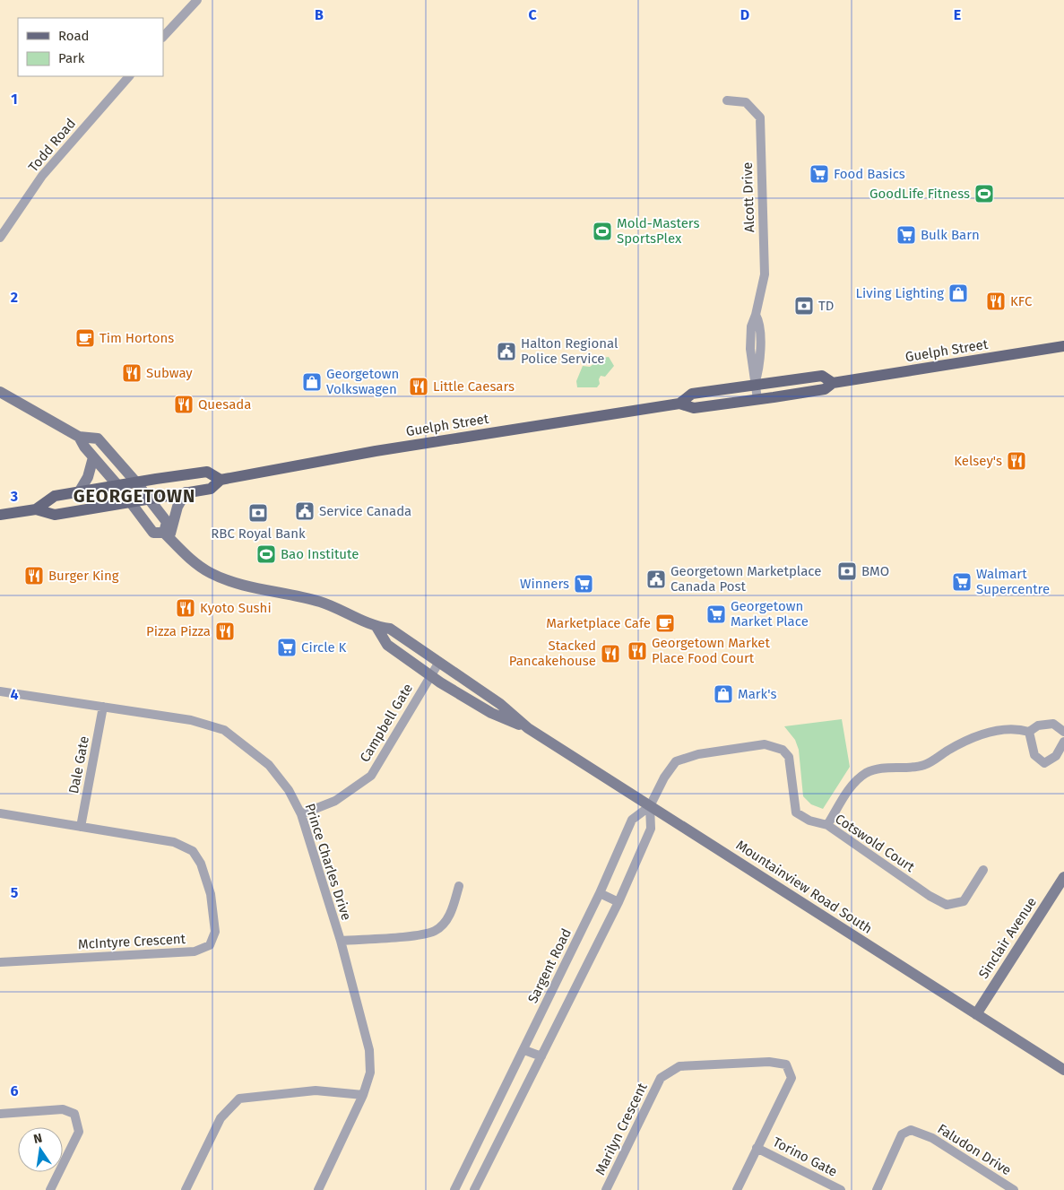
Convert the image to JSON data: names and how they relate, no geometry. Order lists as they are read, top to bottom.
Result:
{
  "streets": {
    "main road": ["Guelph Street", "Mountainview Road South", "Sinclair Avenue"],
    "street": [
      "Todd Road",
      "Alcott Drive",
      "Campbell Gate",
      "Dale Gate",
      "Cotswold Court",
      "Prince Charles Drive",
      "McIntyre Crescent",
      "Sargent Road",
      "Marilyn Crescent",
      "Faludon Drive",
      "Torino Gate"
    ]
  },
  "crossings": [
    ["Alcott Drive", "Guelph Street"],
    ["Guelph Street", "Mountainview Road South"],
    ["Campbell Gate", "Prince Charles Drive"],
    ["Campbell Gate", "Mountainview Road South"],
    ["Dale Gate", "Prince Charles Drive"],
    ["Dale Gate", "McIntyre Crescent"],
    ["Cotswold Court", "Mountainview Road South"],
    ["Cotswold Court", "Sargent Road"],
    ["Mountainview Road South", "Sinclair Avenue"],
    ["Mountainview Road South", "Sargent Road"],
    ["Marilyn Crescent", "Torino Gate"]
  ],
  "districts": ["GEORGETOWN"],
  "places": {
    "supermarket": [
      "Food Basics",
      "Bulk Barn",
      "Walmart Supercentre",
      "Winners",
      "Georgetown Market Place",
      "Circle K"
    ],
    "sports": ["GoodLife Fitness", "Mold-Masters SportsPlex", "Bao Institute"],
    "shop": ["Living Lighting", "Georgetown Volkswagen", "Mark's"],
    "restaurant": [
      "KFC",
      "Subway",
      "Little Caesars",
      "Quesada",
      "Kelsey's",
      "Burger King",
      "Kyoto Sushi",
      "Pizza Pizza",
      "Georgetown Market Place Food Court",
      "Stacked Pancakehouse"
    ],
    "bank": ["TD", "RBC Royal Bank", "BMO"],
    "cafe": ["Tim Hortons", "Marketplace Cafe"],
    "public building": ["Halton Regional Police Service", "Service Canada", "Georgetown Marketplace Canada Post"]
  },
  "legend": ["Road", "Park"],
  "north": "top",
  "grid": {
    "columns": [
      "B",
      "C",
      "D",
      "E"
    ],
    "rows": [
      "1",
      "2",
      "3",
      "4",
      "5",
      "6"
    ]
  }
}
